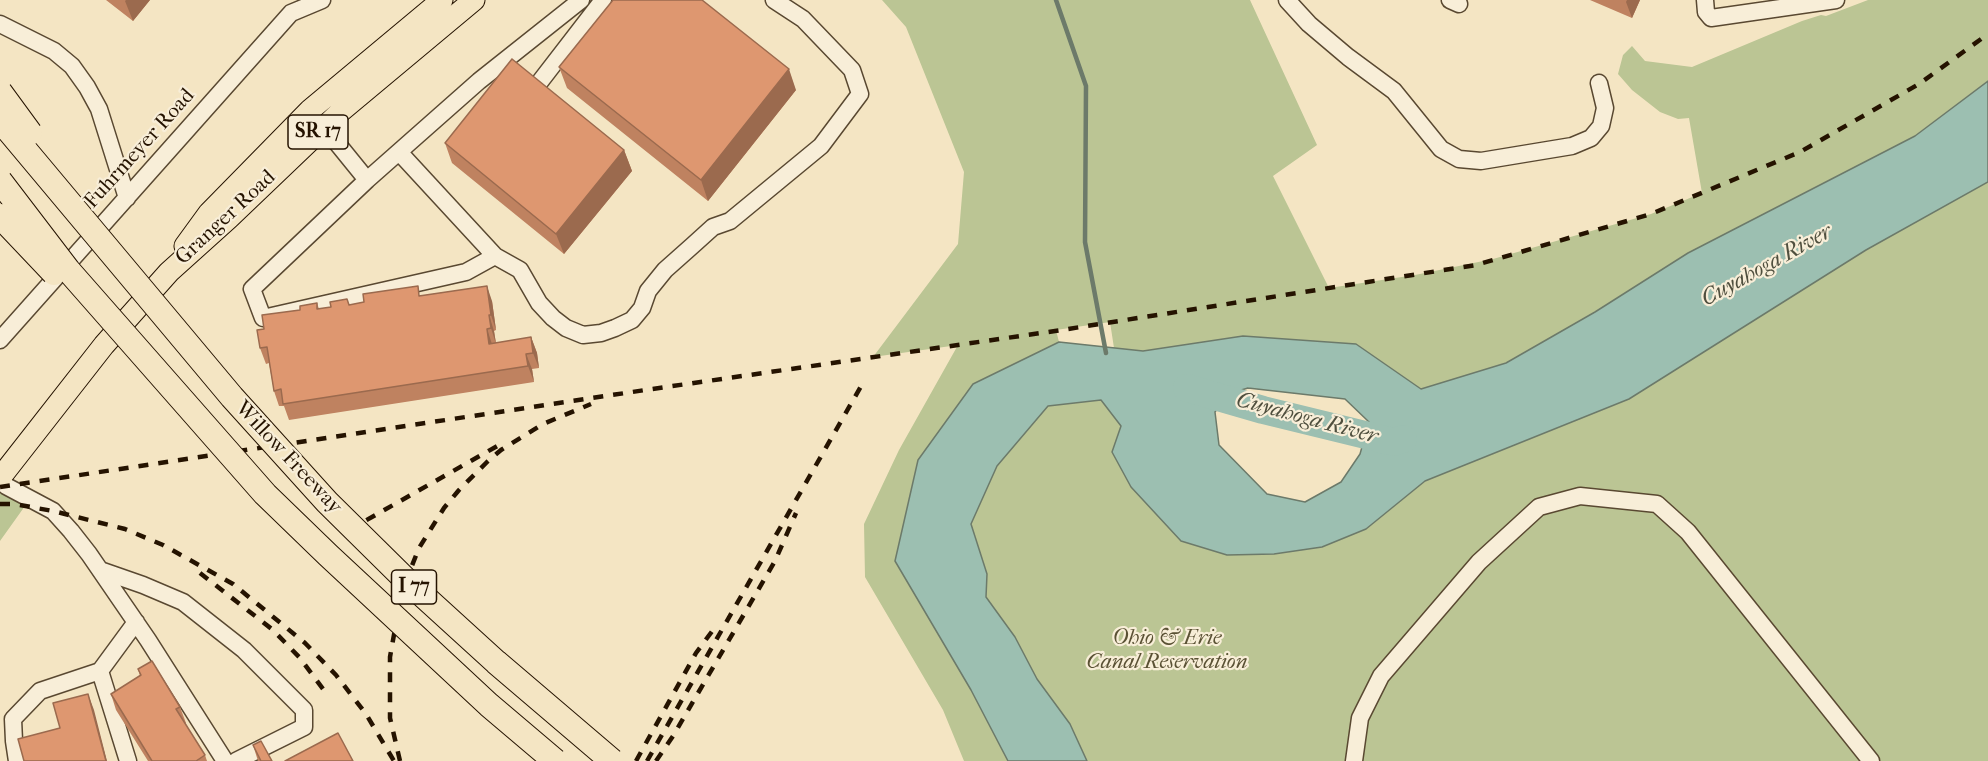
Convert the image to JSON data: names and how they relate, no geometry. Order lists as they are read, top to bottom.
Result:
{
  "streets": {
    "highway": ["Willow Freeway", "I 77"],
    "main road": ["SR 17", "Granger Road"],
    "street": ["Fuhrmeyer Road"]
  },
  "water": ["Cuyahoga River"],
  "parks": ["Ohio & Erie Canal Reservation"]
}
